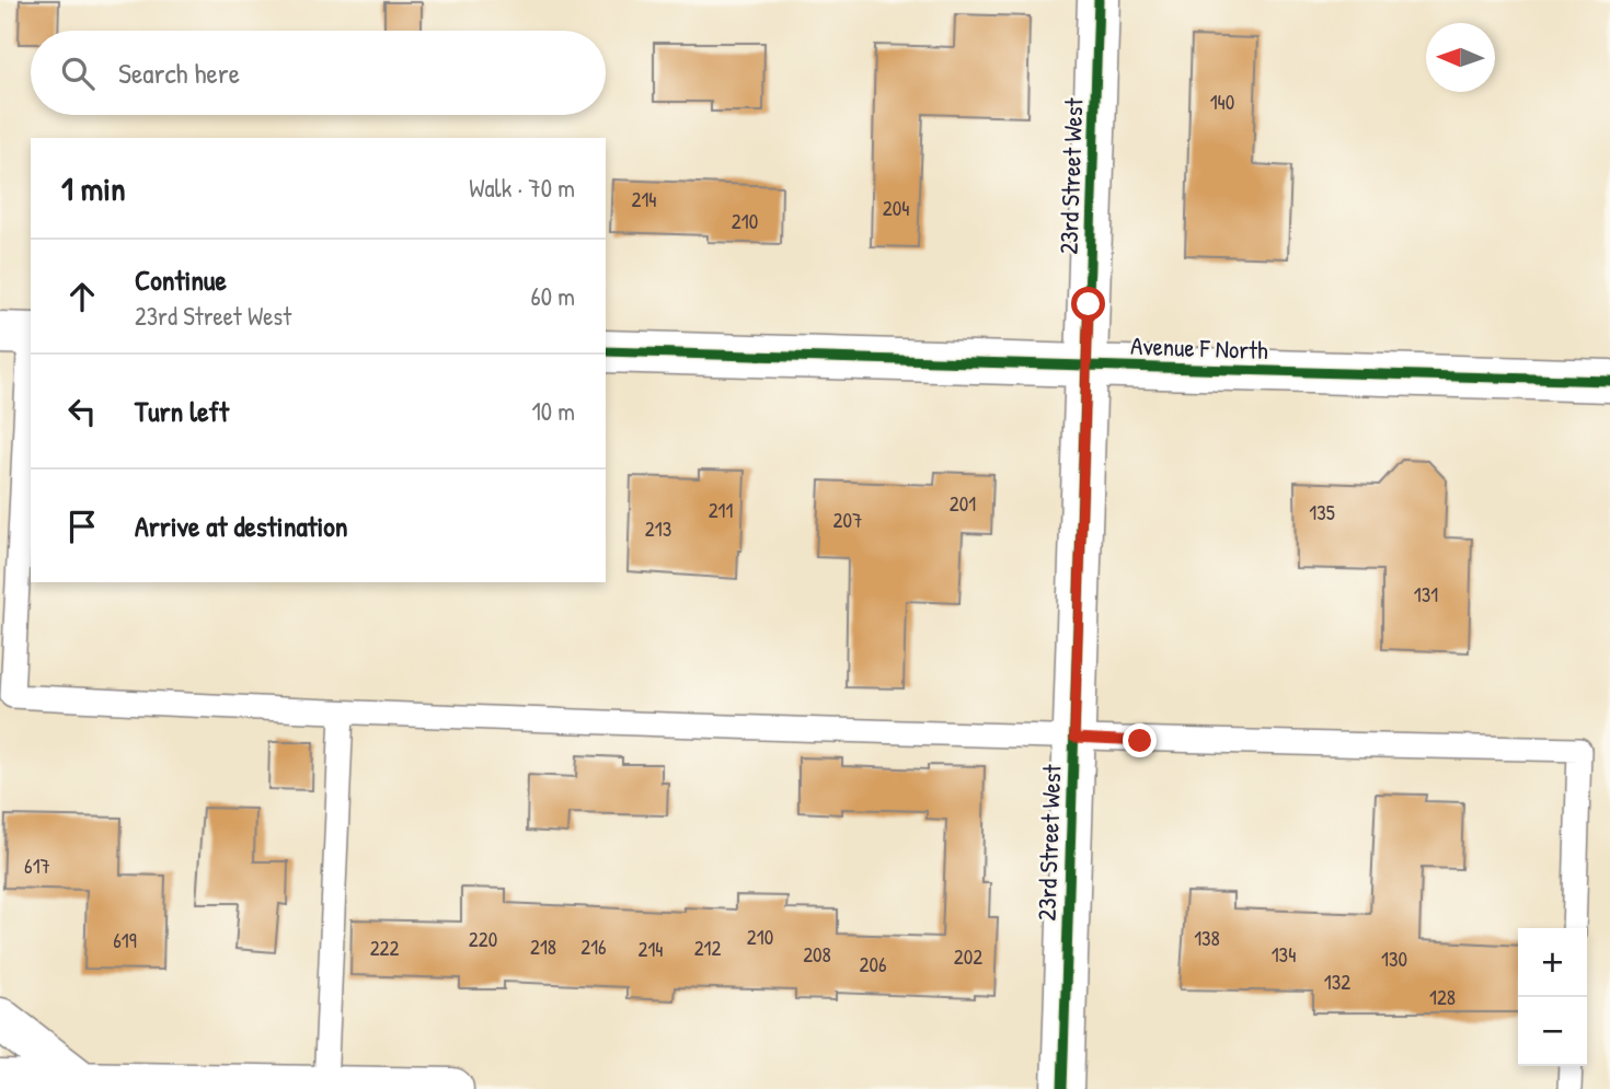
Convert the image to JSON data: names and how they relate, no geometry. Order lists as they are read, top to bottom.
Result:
{
  "streets": {
    "street": ["23rd Street West", "Avenue F North"]
  },
  "crossings": [
    ["23rd Street West", "Avenue F North"]
  ],
  "house_numbers": [
    "140",
    "214",
    "204",
    "210",
    "201",
    "211",
    "135",
    "207",
    "213",
    "131",
    "617",
    "210",
    "138",
    "220",
    "619",
    "218",
    "216",
    "222",
    "212",
    "214",
    "208",
    "134",
    "202",
    "130",
    "206",
    "132",
    "128"
  ],
  "north": "left",
  "page": {
    "search": "Search here",
    "heading": ["1 min", "Walk · 70 m"],
    "list": [
      ["Continue", "23rd Street West", "60 m"],
      ["Turn left", "10 m"],
      "Arrive at destination"
    ],
    "map_buttons": ["+", "−"]
  }
}
